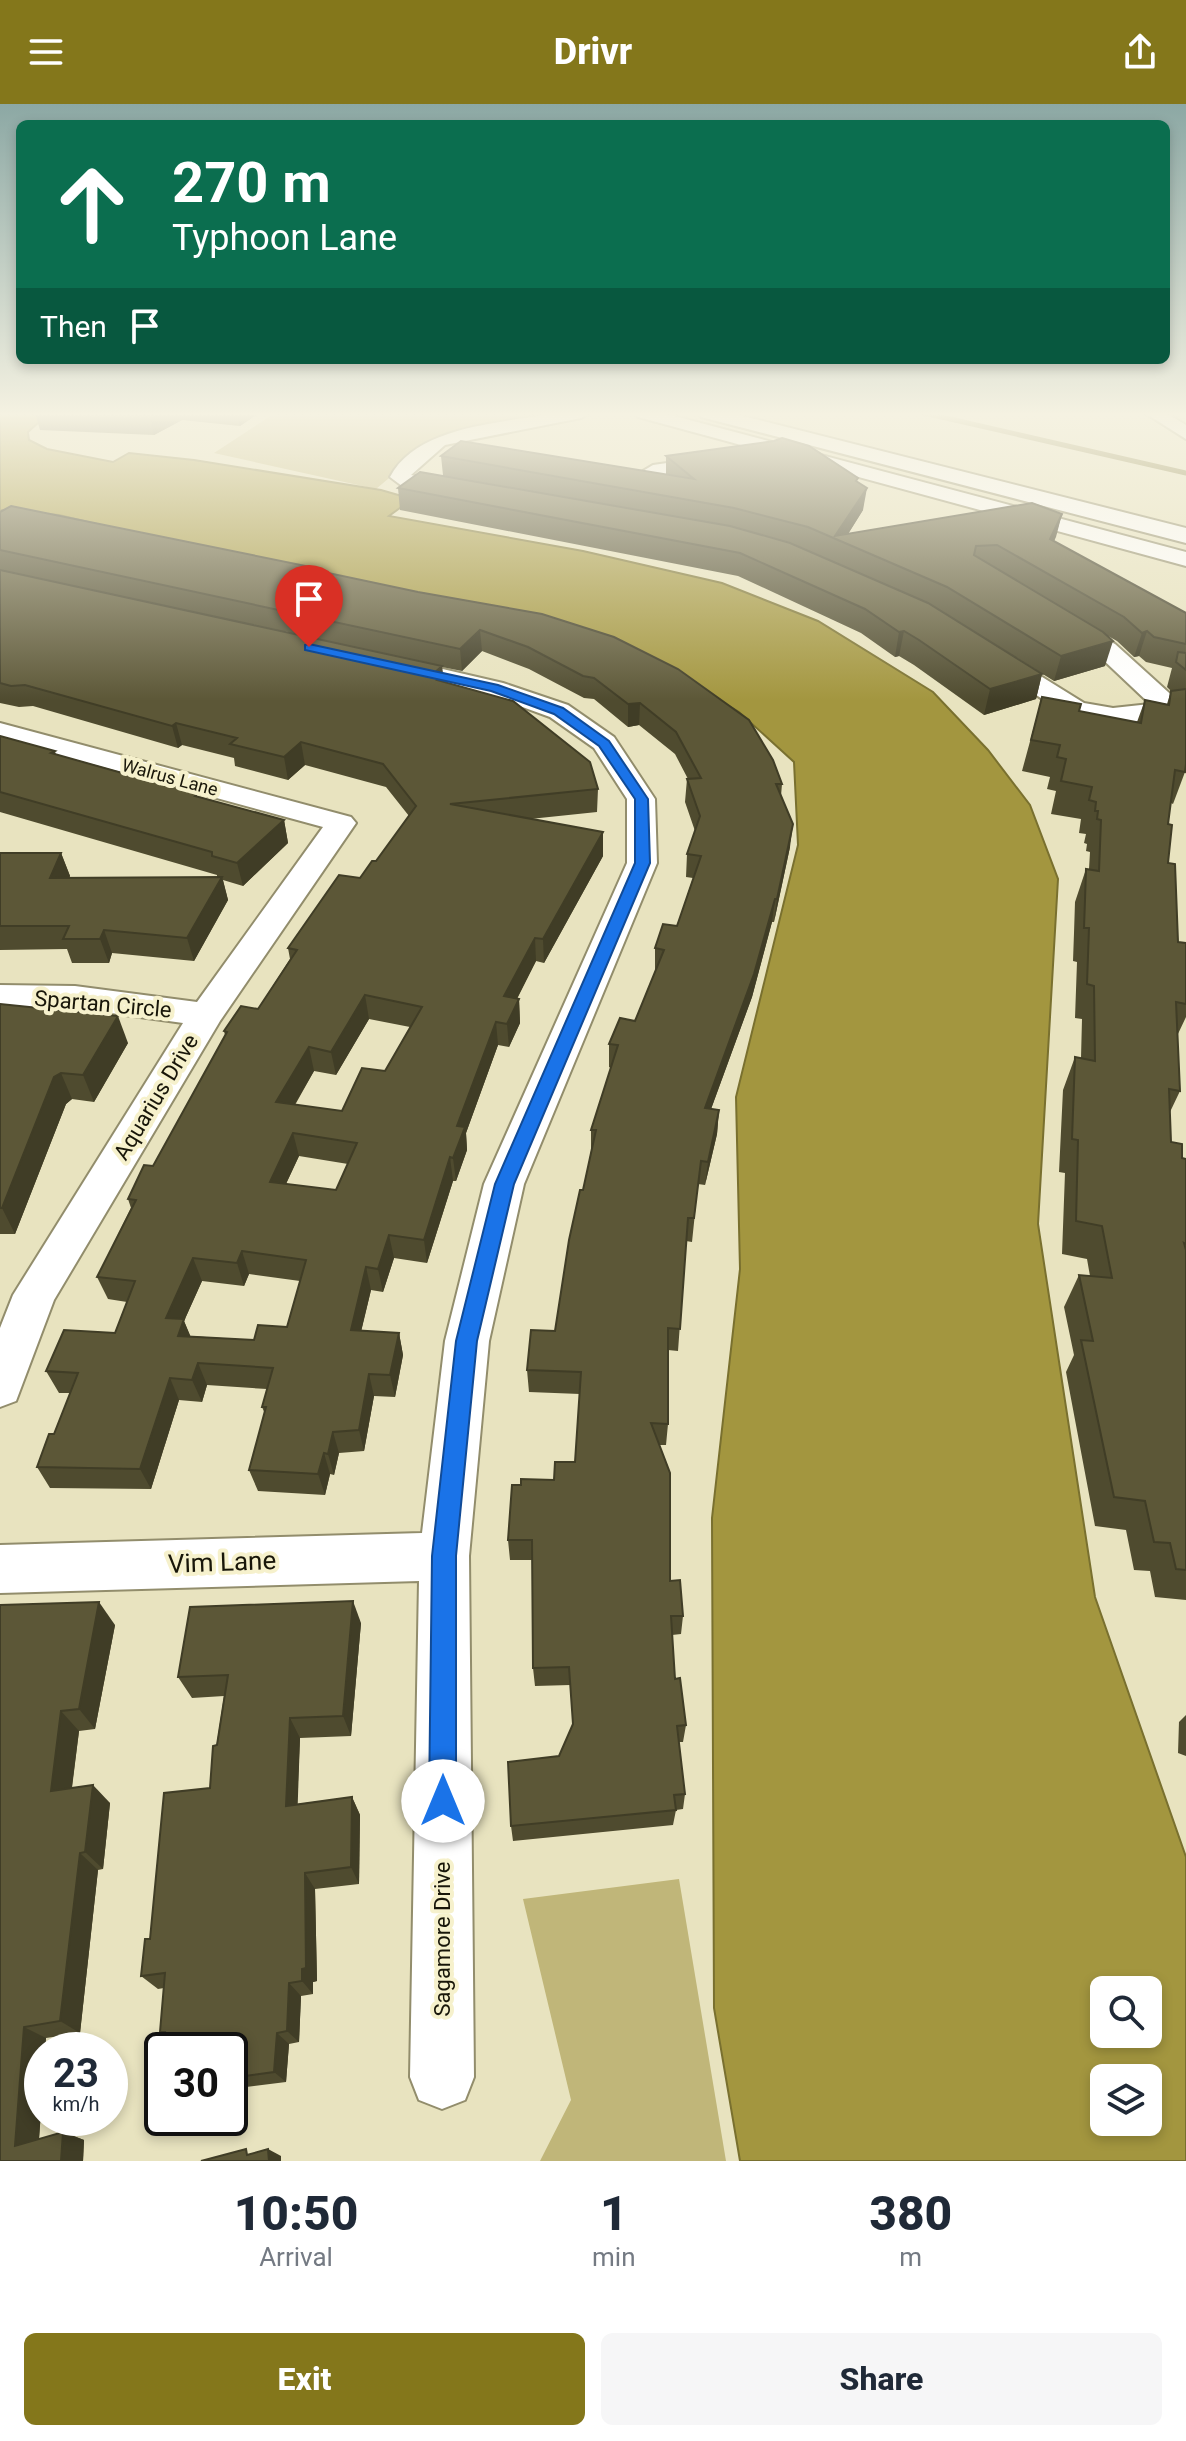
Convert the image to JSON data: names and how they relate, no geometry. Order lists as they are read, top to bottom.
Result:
{
  "streets": {
    "street": [
      "Walrus Lane",
      "Spartan Circle",
      "Aquarius Drive",
      "Vim Lane",
      "Sagamore Drive"
    ]
  },
  "crossings": [
    ["Walrus Lane", "Aquarius Drive"],
    ["Spartan Circle", "Aquarius Drive"],
    ["Vim Lane", "Sagamore Drive"]
  ],
  "page": {
    "header": "Drivr",
    "turn": ["270 m", "Typhoon Lane"],
    "then": "Then",
    "speed": "23 km/h",
    "limit": "30",
    "eta": [
      "10:50",
      "Arrival",
      "1",
      "min",
      "380",
      "m"
    ],
    "buttons": ["Exit", "Share"]
  }
}
